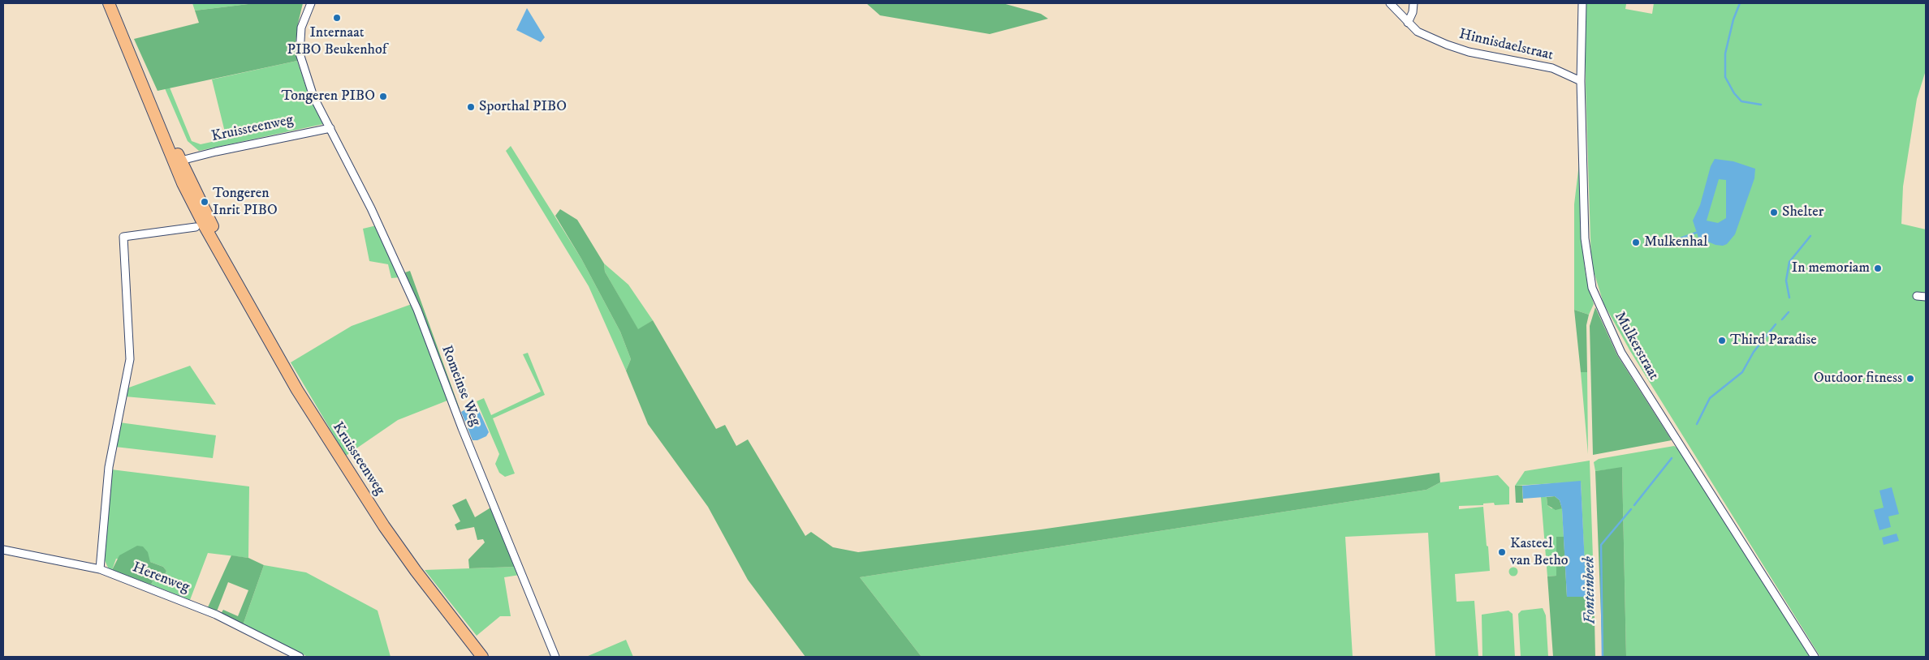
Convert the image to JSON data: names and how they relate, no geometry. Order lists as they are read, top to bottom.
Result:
{
  "streets": {
    "main road": ["Kruissteenweg"],
    "street": [
      "Hinnisdaelstraat",
      "Mulkerstraat",
      "Romeinse Weg",
      "Herenweg"
    ]
  },
  "crossings": [
    ["Hinnisdaelstraat", "Mulkerstraat"],
    ["Kruissteenweg", "Romeinse Weg"]
  ],
  "water": ["Fonteinbeek"],
  "places": [
    "Internaat PIBO Beukenhof",
    "Tongeren PIBO",
    "Sporthal PIBO",
    "Tongeren Inrit PIBO",
    "Shelter",
    "Mulkenhal",
    "In memoriam",
    "Third Paradise",
    "Outdoor fitness",
    "Kasteel van Betho"
  ]
}
